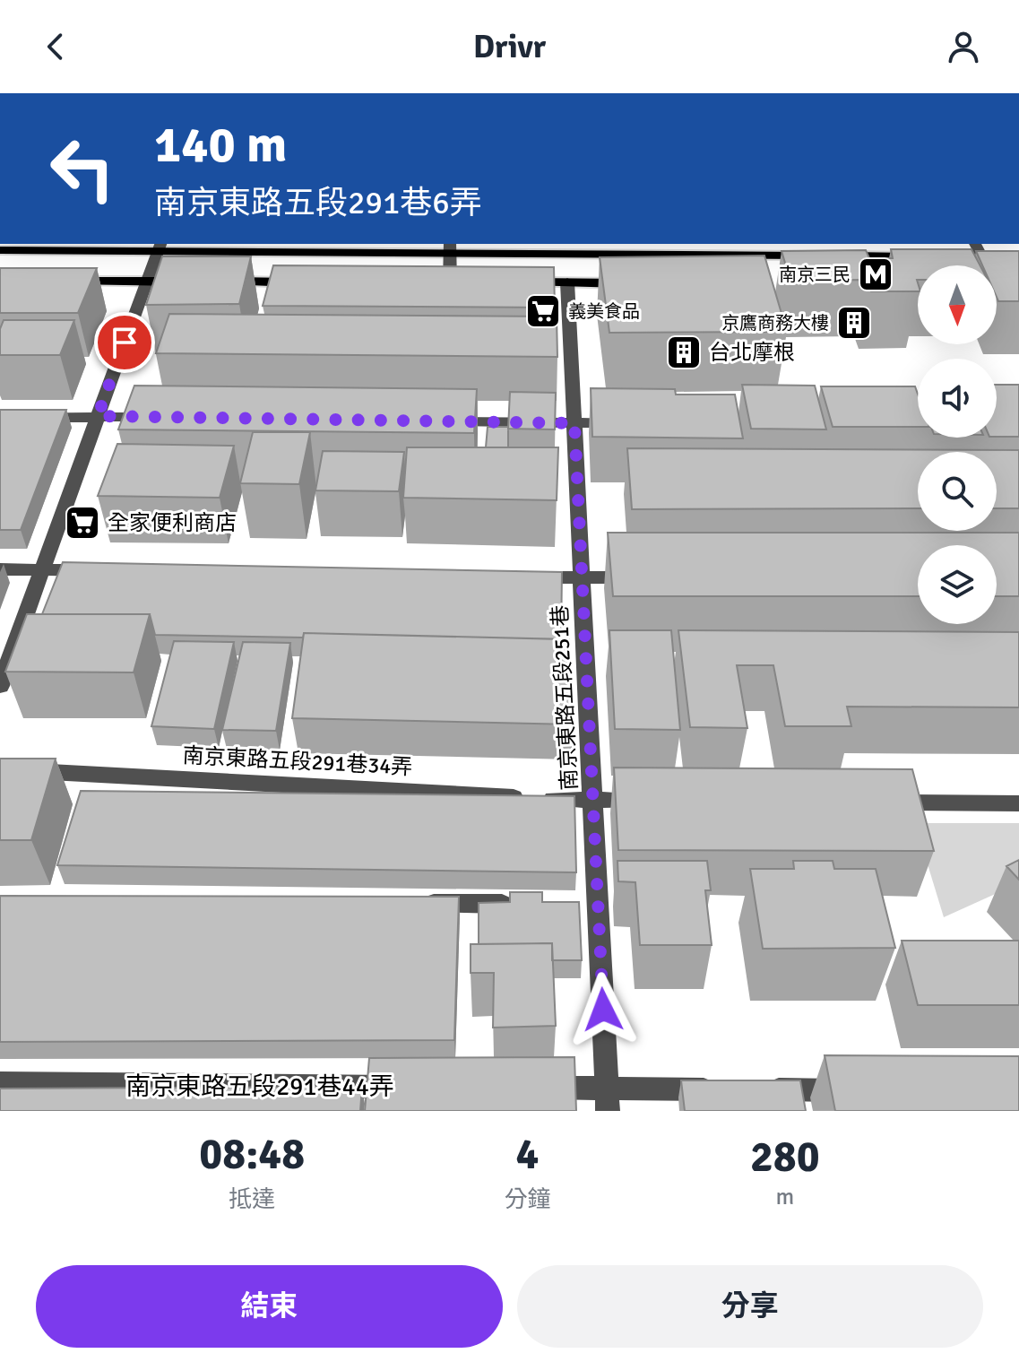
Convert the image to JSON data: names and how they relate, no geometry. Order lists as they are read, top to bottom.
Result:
{
  "streets": {
    "street": ["南京東路五段251巷", "南京東路五段291巷34弄", "南京東路五段291巷44弄"]
  },
  "crossings": [
    ["南京東路五段251巷", "南京東路五段291巷34弄"]
  ],
  "places": {
    "metro station": ["南京三民"],
    "supermarket": ["義美食品", "全家便利商店"],
    "building": ["京鷹商務大樓", "台北摩根"]
  },
  "north": "bottom",
  "page": {
    "header": "Drivr",
    "turn": ["140 m", "南京東路五段291巷6弄"],
    "eta": [
      "08:48",
      "抵達",
      "4",
      "分鐘",
      "280",
      "m"
    ],
    "buttons": ["結束", "分享"]
  }
}
